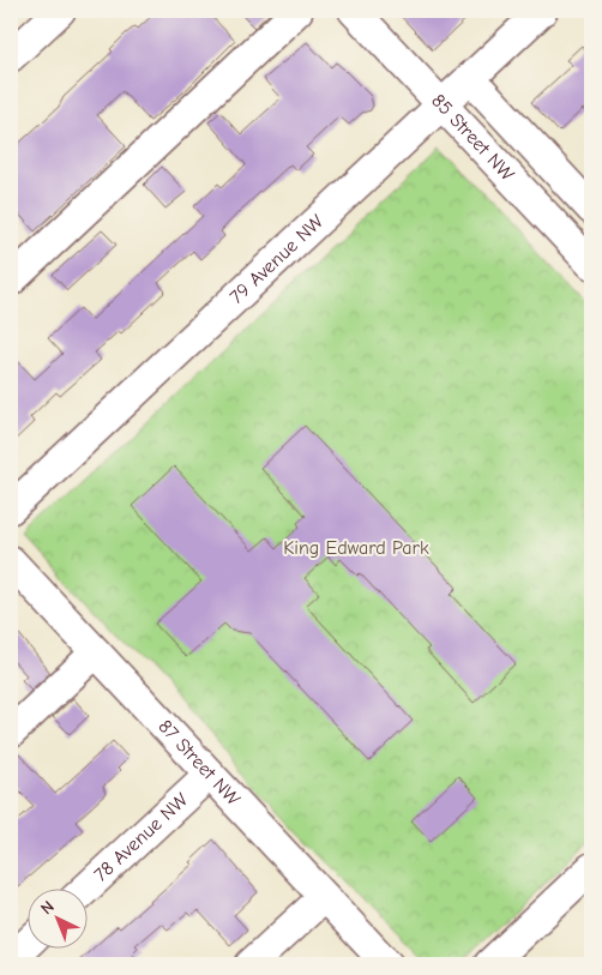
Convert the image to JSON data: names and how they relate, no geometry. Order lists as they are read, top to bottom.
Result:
{
  "streets": {
    "street": [
      "85 Street NW",
      "79 Avenue NW",
      "87 Street NW",
      "78 Avenue NW"
    ]
  },
  "crossings": [
    ["85 Street NW", "79 Avenue NW"],
    ["87 Street NW", "78 Avenue NW"]
  ],
  "parks": ["King Edward Park"],
  "north": "top left"
}
